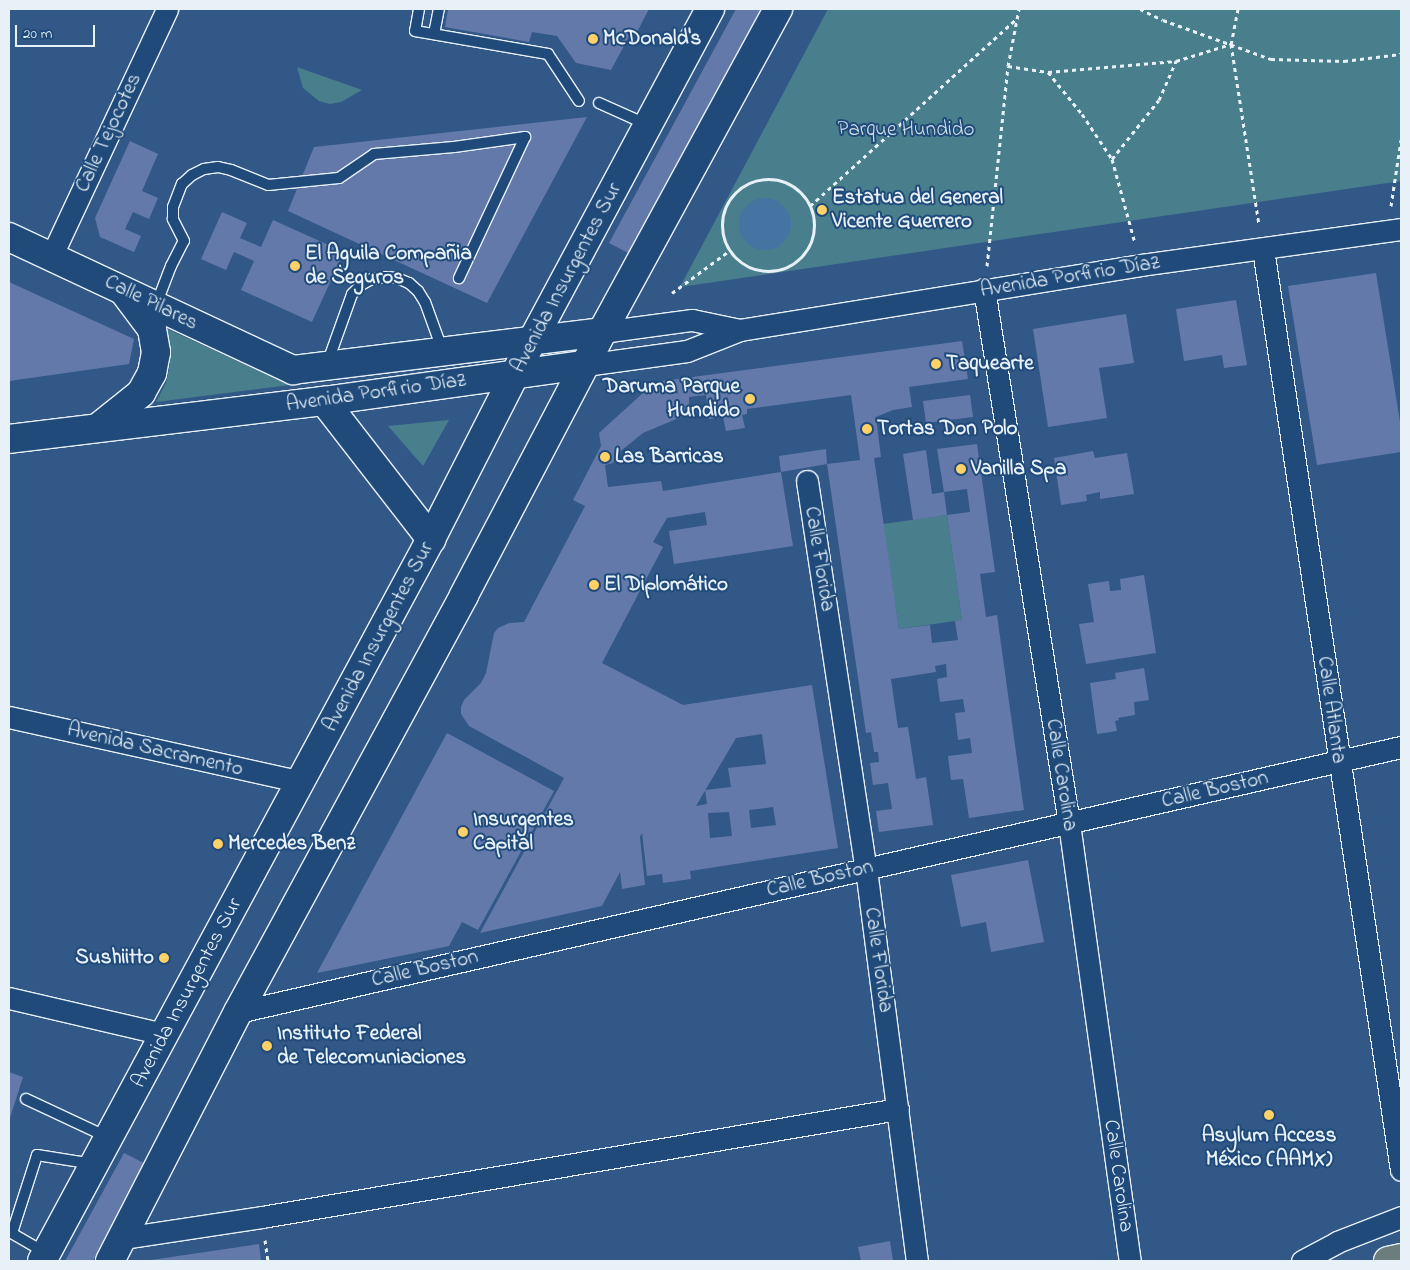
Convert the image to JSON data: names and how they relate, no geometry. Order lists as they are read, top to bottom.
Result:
{
  "streets": {
    "main road": ["Avenida Porfirio Díaz", "Avenida Insurgentes Sur", "Calle Pilares"],
    "street": [
      "Calle Tejocotes",
      "Calle Florida",
      "Calle Atlanta",
      "Avenida Sacramento",
      "Calle Carolina",
      "Calle Boston"
    ]
  },
  "crossings": [
    ["Calle Tejocotes", "Calle Pilares"],
    ["Avenida Porfirio Díaz", "Avenida Insurgentes Sur"],
    ["Avenida Porfirio Díaz", "Calle Pilares"],
    ["Avenida Porfirio Díaz", "Calle Atlanta"],
    ["Avenida Porfirio Díaz", "Calle Carolina"],
    ["Avenida Insurgentes Sur", "Avenida Sacramento"],
    ["Calle Florida", "Calle Boston"],
    ["Calle Atlanta", "Calle Boston"],
    ["Calle Carolina", "Calle Boston"]
  ],
  "parks": ["Parque Hundido"],
  "places": [
    "McDonald's",
    "Estatua del General Vicente Guerrero",
    "El Aguila Compañia de Seguros",
    "Taquearte",
    "Daruma Parque Hundido",
    "Tortas Don Polo",
    "Las Barricas",
    "Vanilla Spa",
    "El Diplomático",
    "Insurgentes Capital",
    "Mercedes Benz",
    "Sushiitto",
    "Instituto Federal de Telecomuniaciones",
    "Asylum Access México (AAMX)"
  ],
  "scale_bar": "20 m"
}
